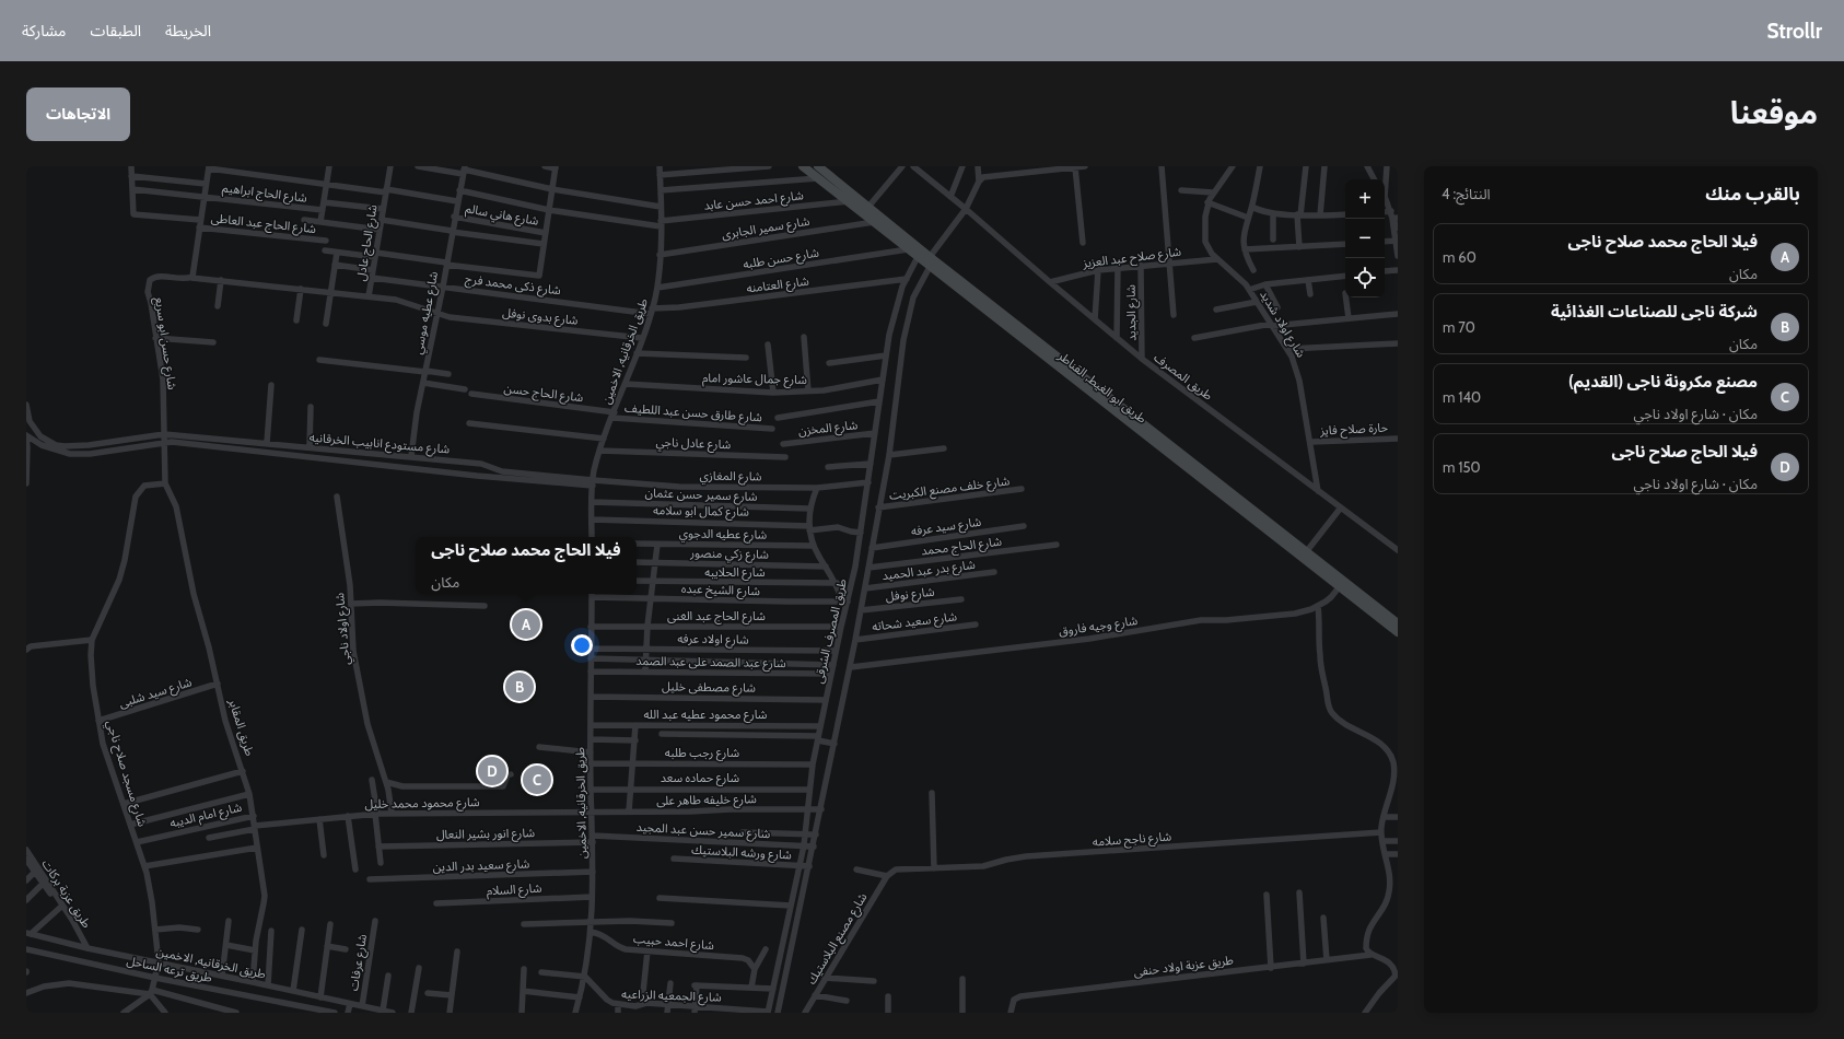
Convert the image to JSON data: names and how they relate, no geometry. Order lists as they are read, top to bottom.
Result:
{
  "streets": {
    "main road": ["طريق ابو الغيط, القناطر"],
    "street": [
      "شارع الحاج ابراهيم",
      "شارع احمد حسن عابد",
      "شارع هاني سالم",
      "شارع الحاج عبد العاطى",
      "شارع سمير الجابرى",
      "شارع الحاج عادل",
      "شارع صلاح عبد العزيز",
      "شارع حسن طلبه",
      "شارع ذكى محمد فرج",
      "شارع العتامنه",
      "شارع عطيه موسي",
      "شارع الجديد",
      "شارع بدوى نوفل",
      "شارع اولاد شديد",
      "شارع حسن ابو سريع",
      "طريق الخرقانيه, الاخمين",
      "طريق المصرف",
      "شارع جمال عاشور امام",
      "شارع الحاج حسن",
      "شارع طارق حسن عبد اللطيف",
      "شارع المخزن",
      "حارة صلاح فايز",
      "شارع مستودع انابيب الخرقانيه",
      "شارع عادل ناجي",
      "شارع المغازي",
      "شارع خلف مصنع الكبريت",
      "شارع سمير حسن عثمان",
      "شارع كمال ابو سلامه",
      "شارع سيد عرفه",
      "شارع عطيه الدجوي",
      "شارع الحاج محمد",
      "شارع زكي منصور",
      "شارع بدر عبد الحميد",
      "شارع الحلايبه",
      "شارع الشيخ عبده",
      "شارع نوفل",
      "شارع الحاج عبد الغنى",
      "شارع سعيد شحاته",
      "شارع وجيه فاروق",
      "شارع اولاد ناجي",
      "طريق المصرف الشرقى",
      "شارع اولاد عرفه",
      "شارع عبد الصمد على عبد الصمد",
      "شارع مصطفى خليل",
      "شارع سيد شلبى",
      "شارع محمود عطيه عبد الله",
      "طريق المقابر",
      "شارع رجب طلبه",
      "شارع مسجد صلاح ناجي",
      "شارع حماده سعد",
      "شارع خليفه طاهر على",
      "شارع محمود محمد خليل",
      "شارع امام الديبه",
      "شارع سمير حسن عبد المجيد",
      "شارع انور بشير النعال",
      "شارع ناجح سلامه",
      "شارع ورشه البلاستيك",
      "شارع سعيد بدر الدين",
      "شارع السلام",
      "طريق عزبة بركات",
      "شارع مصنع البلاستيك",
      "شارع احمد حبيب",
      "شارع عرفات",
      "طريق عزبة اولاد حنفى",
      "طريق ترعه الساحل",
      "شارع الجمعيه الزراعيه"
    ]
  },
  "crossings": [
    ["شارع احمد حسن عابد", "شارع عطيه موسي"],
    ["شارع احمد حسن عابد", "طريق الخرقانيه, الاخمين"],
    ["شارع احمد حسن عابد", "طريق ابو الغيط, القناطر"],
    ["شارع هاني سالم", "شارع عطيه موسي"],
    ["شارع سمير الجابرى", "طريق الخرقانيه, الاخمين"],
    ["شارع سمير الجابرى", "طريق ابو الغيط, القناطر"],
    ["شارع الحاج عادل", "شارع ذكى محمد فرج"],
    ["شارع الحاج عادل", "شارع بدوى نوفل"],
    ["شارع صلاح عبد العزيز", "شارع الجديد"],
    ["شارع صلاح عبد العزيز", "شارع اولاد شديد"],
    ["شارع صلاح عبد العزيز", "طريق المصرف"],
    ["شارع حسن طلبه", "طريق الخرقانيه, الاخمين"],
    ["شارع حسن طلبه", "طريق ابو الغيط, القناطر"],
    ["شارع ذكى محمد فرج", "شارع العتامنه"],
    ["شارع ذكى محمد فرج", "شارع عطيه موسي"],
    ["شارع ذكى محمد فرج", "طريق الخرقانيه, الاخمين"],
    ["شارع العتامنه", "طريق الخرقانيه, الاخمين"],
    ["شارع العتامنه", "طريق المصرف الشرقى"],
    ["شارع عطيه موسي", "شارع بدوى نوفل"],
    ["شارع عطيه موسي", "شارع مستودع انابيب الخرقانيه"],
    ["شارع الجديد", "طريق المصرف"],
    ["شارع بدوى نوفل", "شارع حسن ابو سريع"],
    ["شارع بدوى نوفل", "طريق الخرقانيه, الاخمين"],
    ["شارع اولاد شديد", "طريق المصرف"],
    ["شارع اولاد شديد", "حارة صلاح فايز"],
    ["شارع حسن ابو سريع", "شارع مستودع انابيب الخرقانيه"],
    ["طريق الخرقانيه, الاخمين", "شارع جمال عاشور امام"],
    ["طريق الخرقانيه, الاخمين", "شارع الحاج حسن"],
    ["طريق الخرقانيه, الاخمين", "شارع طارق حسن عبد اللطيف"],
    ["طريق الخرقانيه, الاخمين", "شارع مستودع انابيب الخرقانيه"],
    ["طريق الخرقانيه, الاخمين", "شارع عادل ناجي"],
    ["طريق الخرقانيه, الاخمين", "شارع المغازي"],
    ["طريق الخرقانيه, الاخمين", "شارع سمير حسن عثمان"],
    ["طريق الخرقانيه, الاخمين", "شارع كمال ابو سلامه"],
    ["طريق الخرقانيه, الاخمين", "شارع الشيخ عبده"],
    ["طريق الخرقانيه, الاخمين", "شارع الحاج عبد الغنى"],
    ["طريق الخرقانيه, الاخمين", "شارع اولاد عرفه"],
    ["طريق الخرقانيه, الاخمين", "شارع عبد الصمد على عبد الصمد"],
    ["طريق الخرقانيه, الاخمين", "شارع مصطفى خليل"],
    ["طريق الخرقانيه, الاخمين", "شارع محمود عطيه عبد الله"],
    ["طريق الخرقانيه, الاخمين", "طريق المقابر"],
    ["طريق الخرقانيه, الاخمين", "شارع رجب طلبه"],
    ["طريق الخرقانيه, الاخمين", "شارع مسجد صلاح ناجي"],
    ["طريق الخرقانيه, الاخمين", "شارع حماده سعد"],
    ["طريق الخرقانيه, الاخمين", "شارع خليفه طاهر على"],
    ["طريق الخرقانيه, الاخمين", "شارع محمود محمد خليل"],
    ["طريق الخرقانيه, الاخمين", "شارع سمير حسن عبد المجيد"],
    ["طريق الخرقانيه, الاخمين", "شارع انور بشير النعال"],
    ["طريق الخرقانيه, الاخمين", "شارع سعيد بدر الدين"],
    ["طريق الخرقانيه, الاخمين", "شارع السلام"],
    ["طريق الخرقانيه, الاخمين", "طريق عزبة بركات"],
    ["طريق الخرقانيه, الاخمين", "شارع احمد حبيب"],
    ["طريق الخرقانيه, الاخمين", "شارع عرفات"],
    ["طريق الخرقانيه, الاخمين", "شارع الجمعيه الزراعيه"],
    ["شارع جمال عاشور امام", "طريق المصرف الشرقى"],
    ["طريق ابو الغيط, القناطر", "شارع وجيه فاروق"],
    ["طريق ابو الغيط, القناطر", "طريق المصرف الشرقى"],
    ["شارع الحاج حسن", "شارع طارق حسن عبد اللطيف"],
    ["شارع المخزن", "طريق المصرف الشرقى"],
    ["شارع مستودع انابيب الخرقانيه", "شارع المغازي"],
    ["شارع المغازي", "طريق المصرف الشرقى"],
    ["شارع خلف مصنع الكبريت", "طريق المصرف الشرقى"],
    ["شارع كمال ابو سلامه", "طريق المصرف الشرقى"],
    ["شارع سيد عرفه", "طريق المصرف الشرقى"],
    ["شارع الحاج محمد", "طريق المصرف الشرقى"],
    ["شارع بدر عبد الحميد", "طريق المصرف الشرقى"],
    ["شارع الشيخ عبده", "طريق المصرف الشرقى"],
    ["شارع نوفل", "طريق المصرف الشرقى"],
    ["شارع الحاج عبد الغنى", "طريق المصرف الشرقى"],
    ["شارع سعيد شحاته", "طريق المصرف الشرقى"],
    ["شارع وجيه فاروق", "طريق المصرف الشرقى"],
    ["شارع اولاد ناجي", "شارع محمود محمد خليل"],
    ["طريق المصرف الشرقى", "شارع اولاد عرفه"],
    ["طريق المصرف الشرقى", "شارع عبد الصمد على عبد الصمد"],
    ["طريق المصرف الشرقى", "شارع مصطفى خليل"],
    ["طريق المصرف الشرقى", "شارع محمود عطيه عبد الله"],
    ["طريق المصرف الشرقى", "شارع رجب طلبه"],
    ["طريق المصرف الشرقى", "شارع حماده سعد"],
    ["طريق المصرف الشرقى", "شارع خليفه طاهر على"],
    ["طريق المصرف الشرقى", "شارع سمير حسن عبد المجيد"],
    ["طريق المصرف الشرقى", "شارع ورشه البلاستيك"],
    ["طريق المصرف الشرقى", "شارع الجمعيه الزراعيه"],
    ["شارع سيد شلبى", "طريق المقابر"],
    ["شارع سيد شلبى", "شارع مسجد صلاح ناجي"],
    ["طريق المقابر", "شارع مسجد صلاح ناجي"],
    ["طريق المقابر", "شارع محمود محمد خليل"],
    ["طريق المقابر", "شارع امام الديبه"],
    ["شارع مسجد صلاح ناجي", "شارع امام الديبه"],
    ["شارع مسجد صلاح ناجي", "طريق ترعه الساحل"],
    ["شارع خليفه طاهر على", "شارع محمود محمد خليل"],
    ["شارع سمير حسن عبد المجيد", "شارع انور بشير النعال"],
    ["شارع ناجح سلامه", "شارع مصنع البلاستيك"]
  ],
  "page": {
    "header": "Strollr",
    "nav": ["الخريطة", "الطبقات", "مشاركة"],
    "title": "موقعنا",
    "buttons": "الاتجاهات",
    "heading": ["بالقرب منك", "النتائج: 4"],
    "map_buttons": ["+", "−"],
    "list": [
      {
        "mark": "A",
        "name": "فيلا الحاج محمد صلاح ناجى",
        "note": "مكان",
        "value": "60 m"
      },
      {
        "mark": "B",
        "name": "شركة ناجى للصناعات الغذائية",
        "note": "مكان",
        "value": "70 m"
      },
      {
        "mark": "C",
        "name": "مصنع مكرونة ناجى (القديم)",
        "note": "مكان · شارع اولاد ناجي",
        "value": "140 m"
      },
      {
        "mark": "D",
        "name": "فيلا الحاج صلاح ناجى",
        "note": "مكان · شارع اولاد ناجي",
        "value": "150 m"
      }
    ],
    "popup": ["فيلا الحاج محمد صلاح ناجى", "مكان"],
    "pins": [
      "A",
      "B",
      "D",
      "C"
    ]
  }
}
